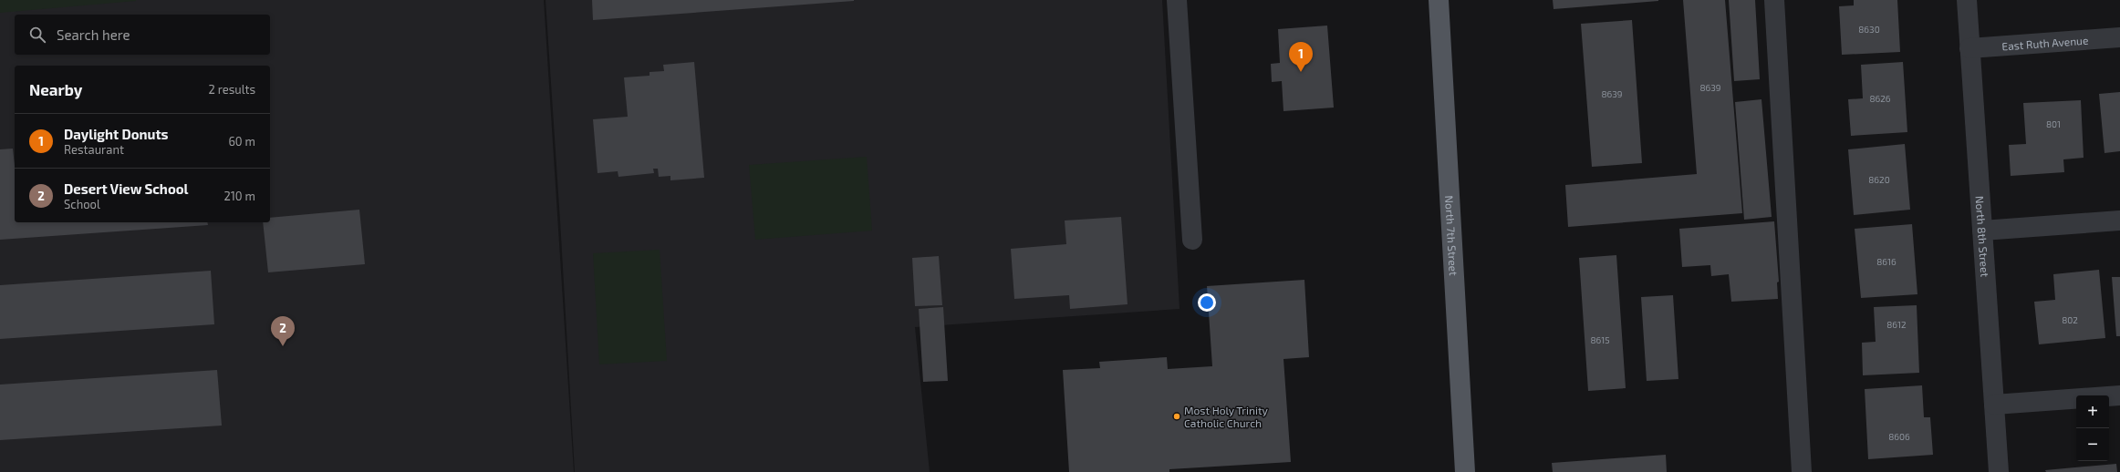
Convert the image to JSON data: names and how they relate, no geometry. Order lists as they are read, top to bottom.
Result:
{
  "streets": {
    "main road": ["North 7th Street"],
    "street": ["East Ruth Avenue", "North 8th Street"]
  },
  "crossings": [
    ["East Ruth Avenue", "North 8th Street"]
  ],
  "places": ["Most Holy Trinity Catholic Church"],
  "house_numbers": [
    "8630",
    "8639",
    "8639",
    "8626",
    "801",
    "8620",
    "8616",
    "802",
    "8612",
    "8615",
    "8606"
  ],
  "page": {
    "search": "Search here",
    "pins": ["1", "2"],
    "heading": ["Nearby", "2 results"],
    "list": [
      {
        "mark": "1",
        "name": "Daylight Donuts",
        "note": "Restaurant",
        "value": "60 m"
      },
      {
        "mark": "2",
        "name": "Desert View School",
        "note": "School",
        "value": "210 m"
      }
    ],
    "map_buttons": ["+", "−"]
  }
}
